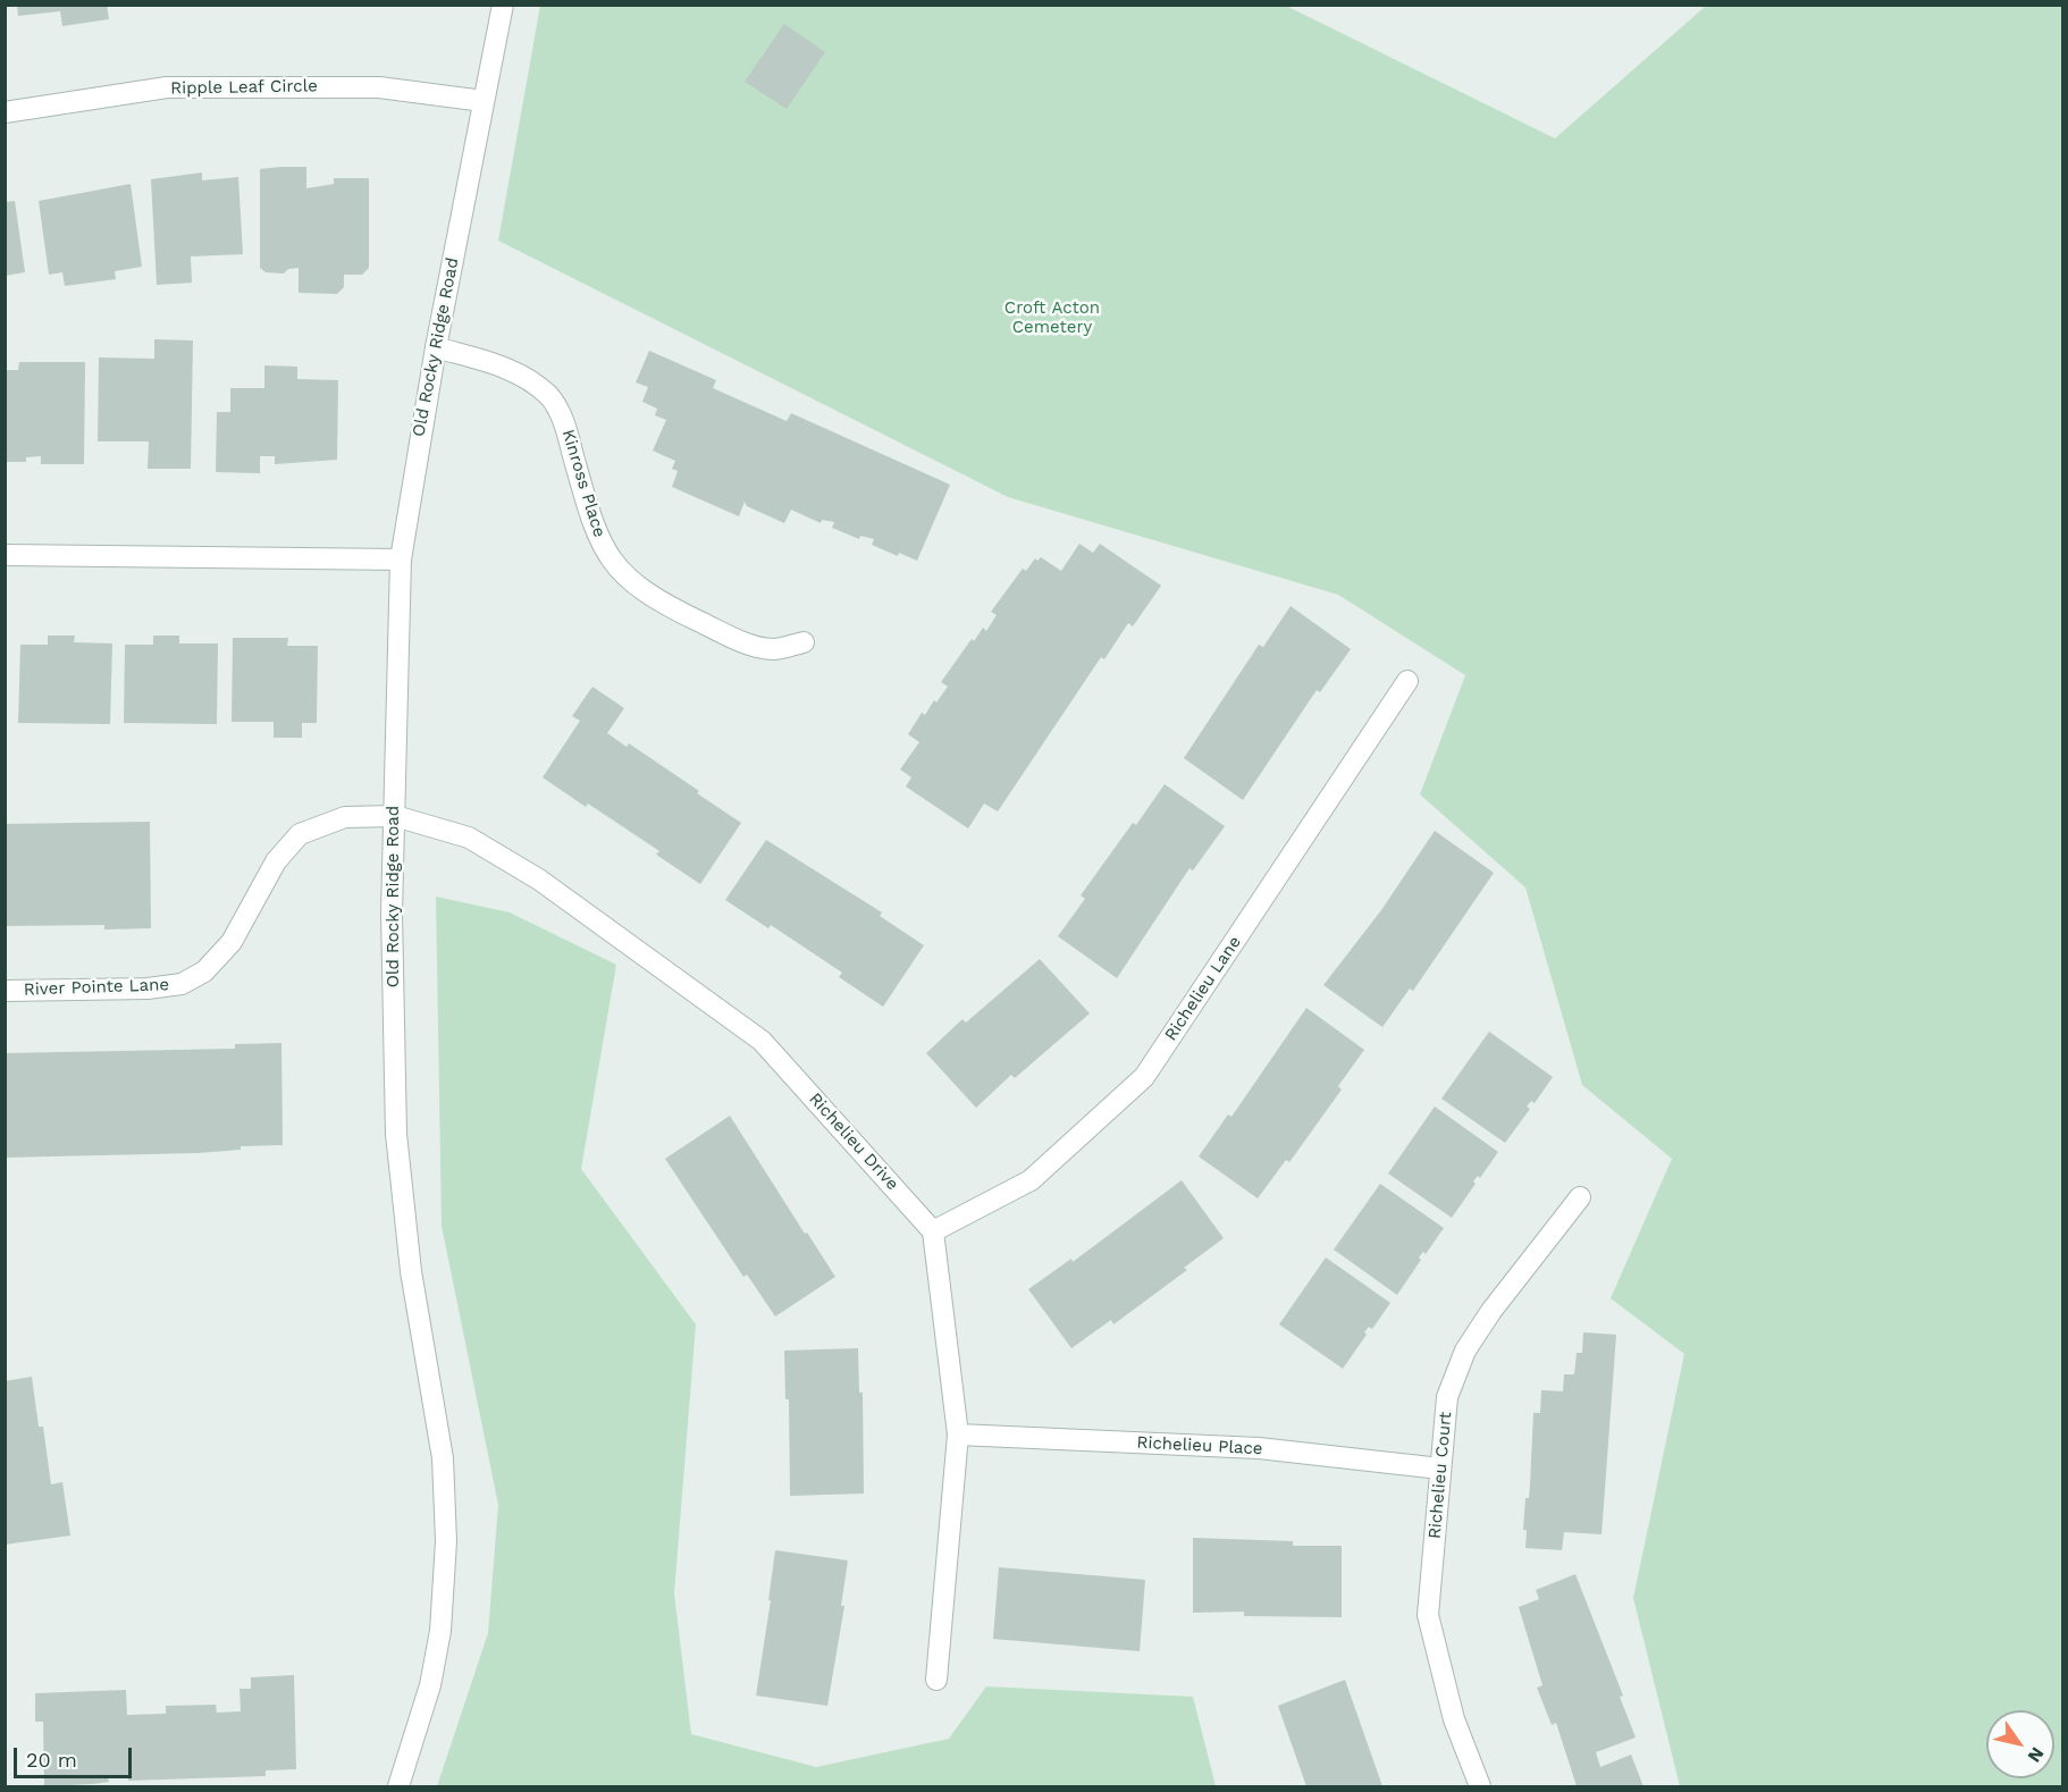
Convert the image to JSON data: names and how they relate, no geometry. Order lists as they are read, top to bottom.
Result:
{
  "streets": {
    "street": [
      "Ripple Leaf Circle",
      "Old Rocky Ridge Road",
      "Kinross Place",
      "River Pointe Lane",
      "Richelieu Lane",
      "Richelieu Drive",
      "Richelieu Place",
      "Richelieu Court"
    ]
  },
  "crossings": [
    ["Ripple Leaf Circle", "Old Rocky Ridge Road"],
    ["Old Rocky Ridge Road", "Kinross Place"],
    ["Old Rocky Ridge Road", "River Pointe Lane"],
    ["Old Rocky Ridge Road", "Richelieu Drive"],
    ["River Pointe Lane", "Richelieu Drive"],
    ["Richelieu Lane", "Richelieu Drive"],
    ["Richelieu Place", "Richelieu Court"]
  ],
  "parks": ["Croft Acton Cemetery"],
  "scale_bar": "20 m",
  "north": "bottom right"
}
